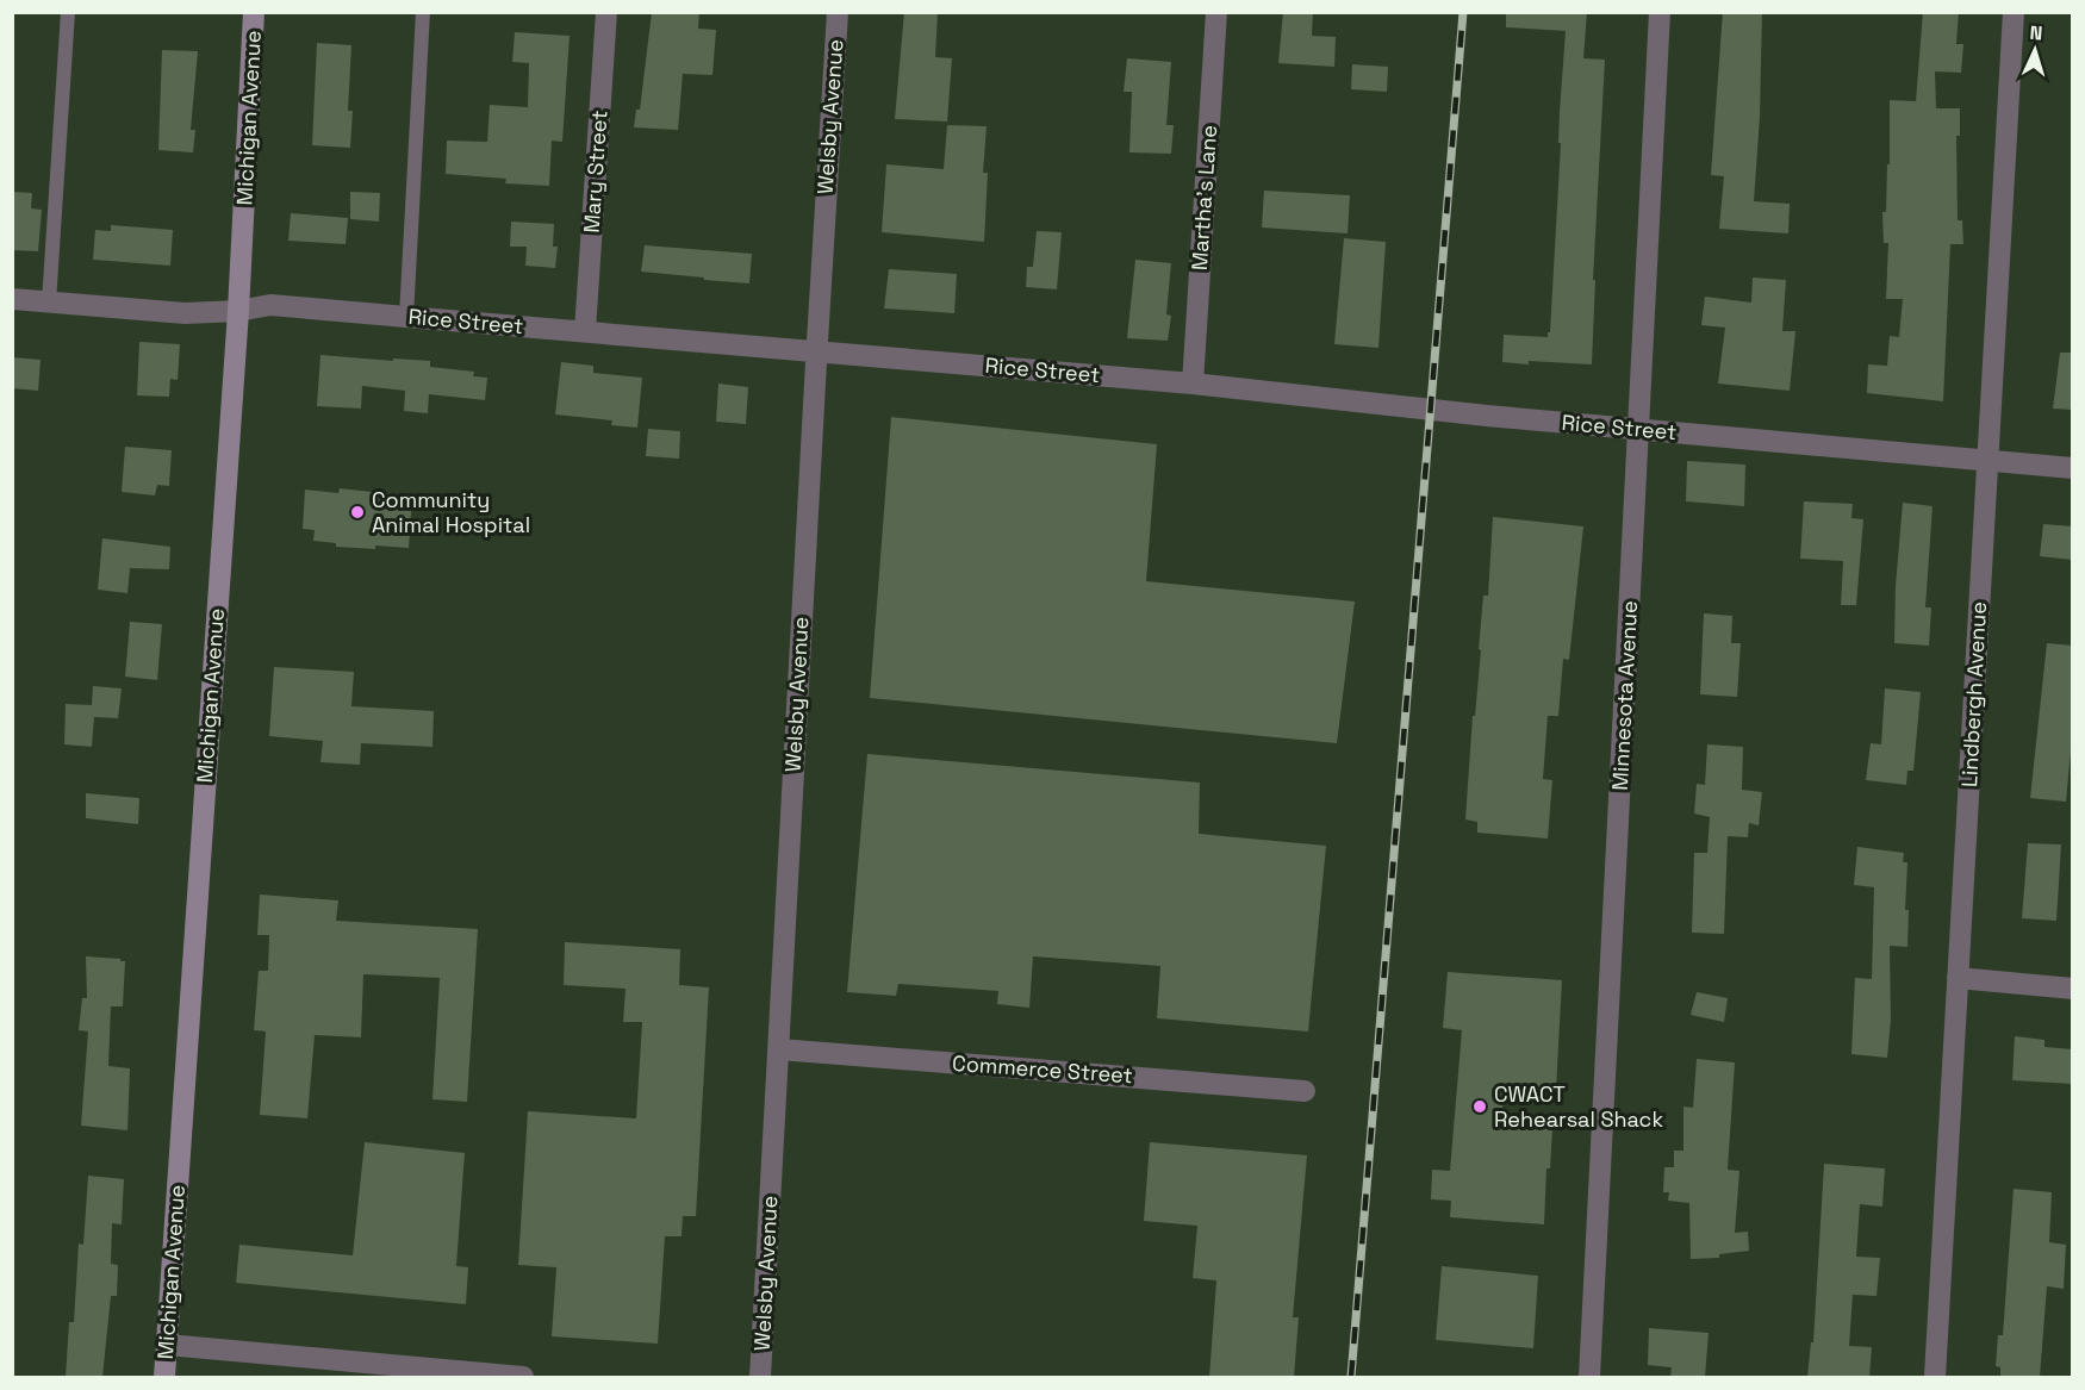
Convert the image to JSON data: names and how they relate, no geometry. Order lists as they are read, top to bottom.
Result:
{
  "streets": {
    "street": [
      "Welsby Avenue",
      "Michigan Avenue",
      "Mary Street",
      "Martha's Lane",
      "Rice Street",
      "Lindbergh Avenue",
      "Minnesota Avenue",
      "Commerce Street"
    ]
  },
  "crossings": [
    ["Welsby Avenue", "Rice Street"],
    ["Welsby Avenue", "Commerce Street"],
    ["Michigan Avenue", "Rice Street"],
    ["Mary Street", "Rice Street"],
    ["Martha's Lane", "Rice Street"],
    ["Rice Street", "Lindbergh Avenue"],
    ["Rice Street", "Minnesota Avenue"]
  ],
  "places": ["Community Animal Hospital", "CWACT Rehearsal Shack"],
  "north": "top"
}
